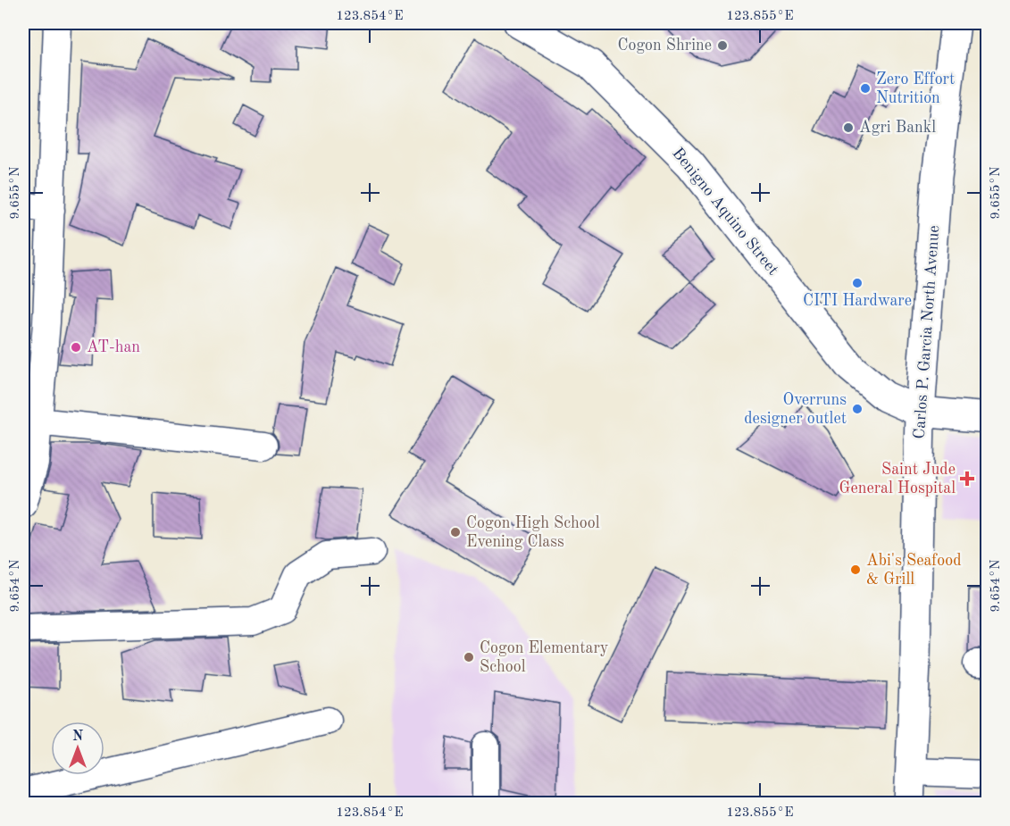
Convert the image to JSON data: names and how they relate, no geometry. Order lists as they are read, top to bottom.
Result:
{
  "streets": {
    "main road": ["Benigno Aquino Street", "Carlos P. Garcia North Avenue"]
  },
  "crossings": [
    ["Benigno Aquino Street", "Carlos P. Garcia North Avenue"]
  ],
  "places": {
    "other": [
      "Cogon Shrine",
      "Zero Effort Nutrition",
      "Agri Bankl",
      "CITI Hardware",
      "AT-han",
      "Overruns designer outlet",
      "Cogon High School Evening Class",
      "Abi's Seafood & Grill",
      "Cogon Elementary School"
    ],
    "health": ["Saint Jude General Hospital"]
  },
  "north": "top",
  "coordinates": [
    "123.854°E",
    "123.855°E",
    "9.655°N",
    "9.654°N"
  ]
}
